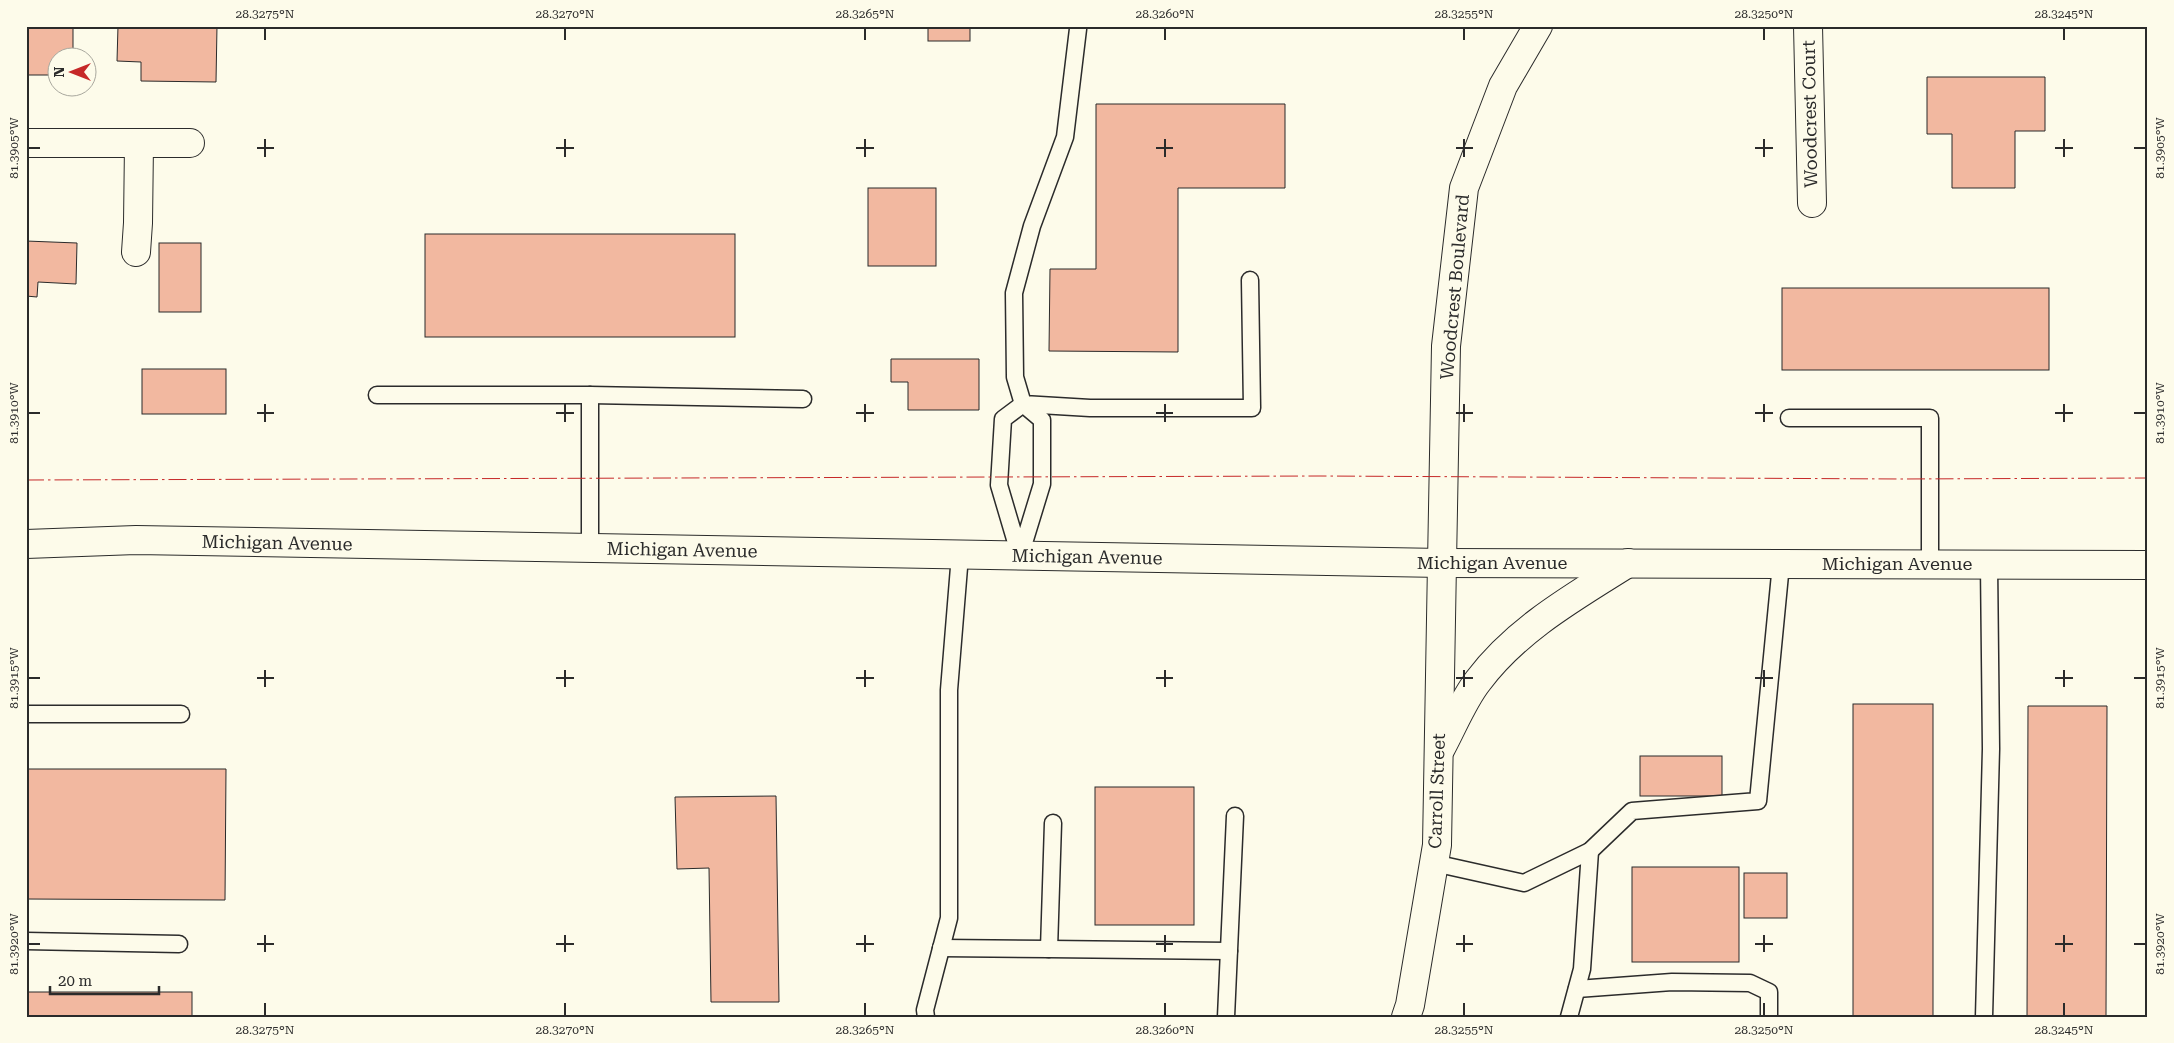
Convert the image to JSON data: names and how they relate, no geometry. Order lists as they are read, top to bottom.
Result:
{
  "streets": {
    "main road": [
      "Woodcrest Court",
      "Woodcrest Boulevard",
      "Michigan Avenue",
      "Carroll Street"
    ]
  },
  "crossings": [
    ["Woodcrest Boulevard", "Michigan Avenue"],
    ["Woodcrest Boulevard", "Carroll Street"],
    ["Michigan Avenue", "Carroll Street"]
  ],
  "scale_bar": "20 m",
  "north": "left",
  "coordinates": [
    "28.3275°N",
    "28.3270°N",
    "28.3265°N",
    "28.3260°N",
    "28.3255°N",
    "28.3250°N",
    "28.3245°N",
    "81.3905°W",
    "81.3910°W",
    "81.3915°W",
    "81.3920°W"
  ]
}
